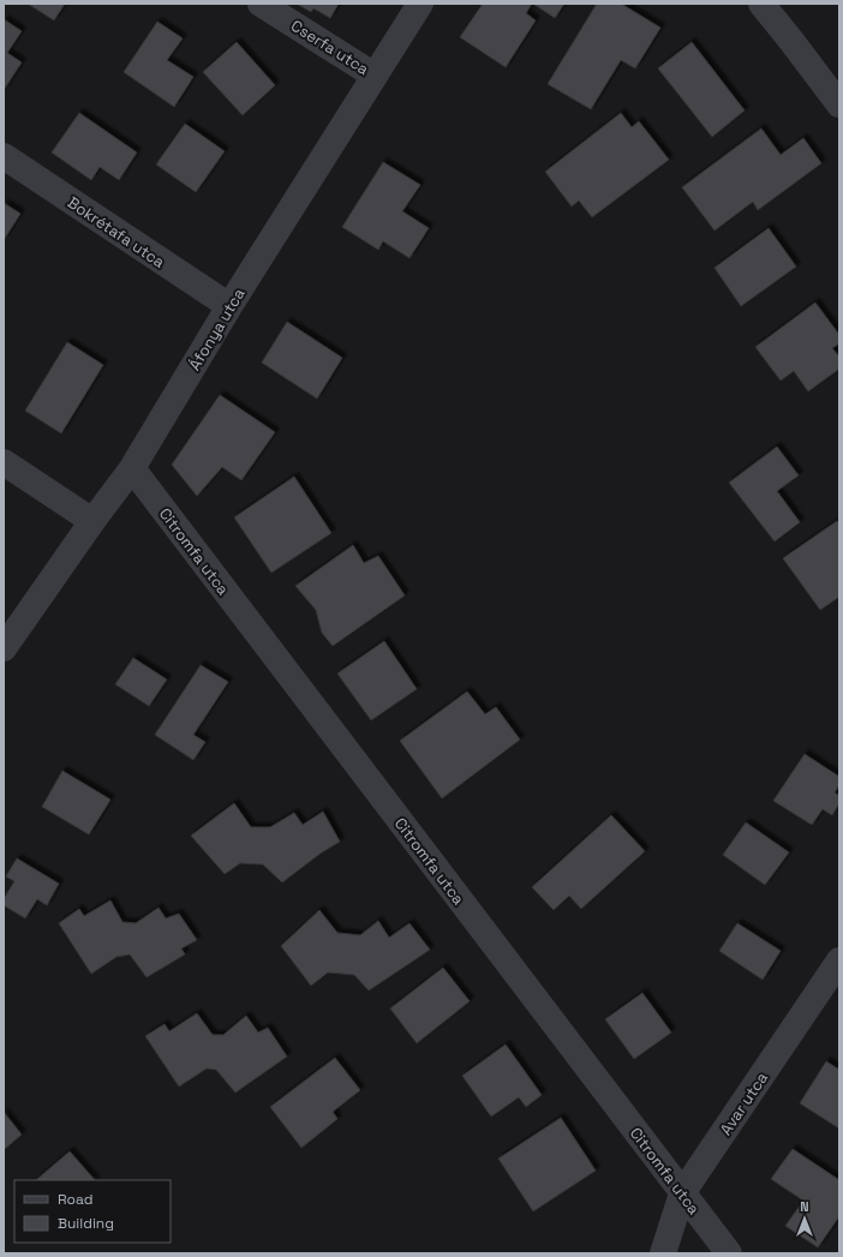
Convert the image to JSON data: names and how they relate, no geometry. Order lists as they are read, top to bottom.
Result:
{
  "streets": {
    "street": [
      "Cserfa utca",
      "Bokrétafa utca",
      "Áfonya utca",
      "Citromfa utca",
      "Avar utca"
    ]
  },
  "crossings": [
    ["Cserfa utca", "Áfonya utca"],
    ["Bokrétafa utca", "Áfonya utca"],
    ["Áfonya utca", "Citromfa utca"],
    ["Citromfa utca", "Avar utca"]
  ],
  "legend": ["Road", "Building"],
  "north": "top"
}
